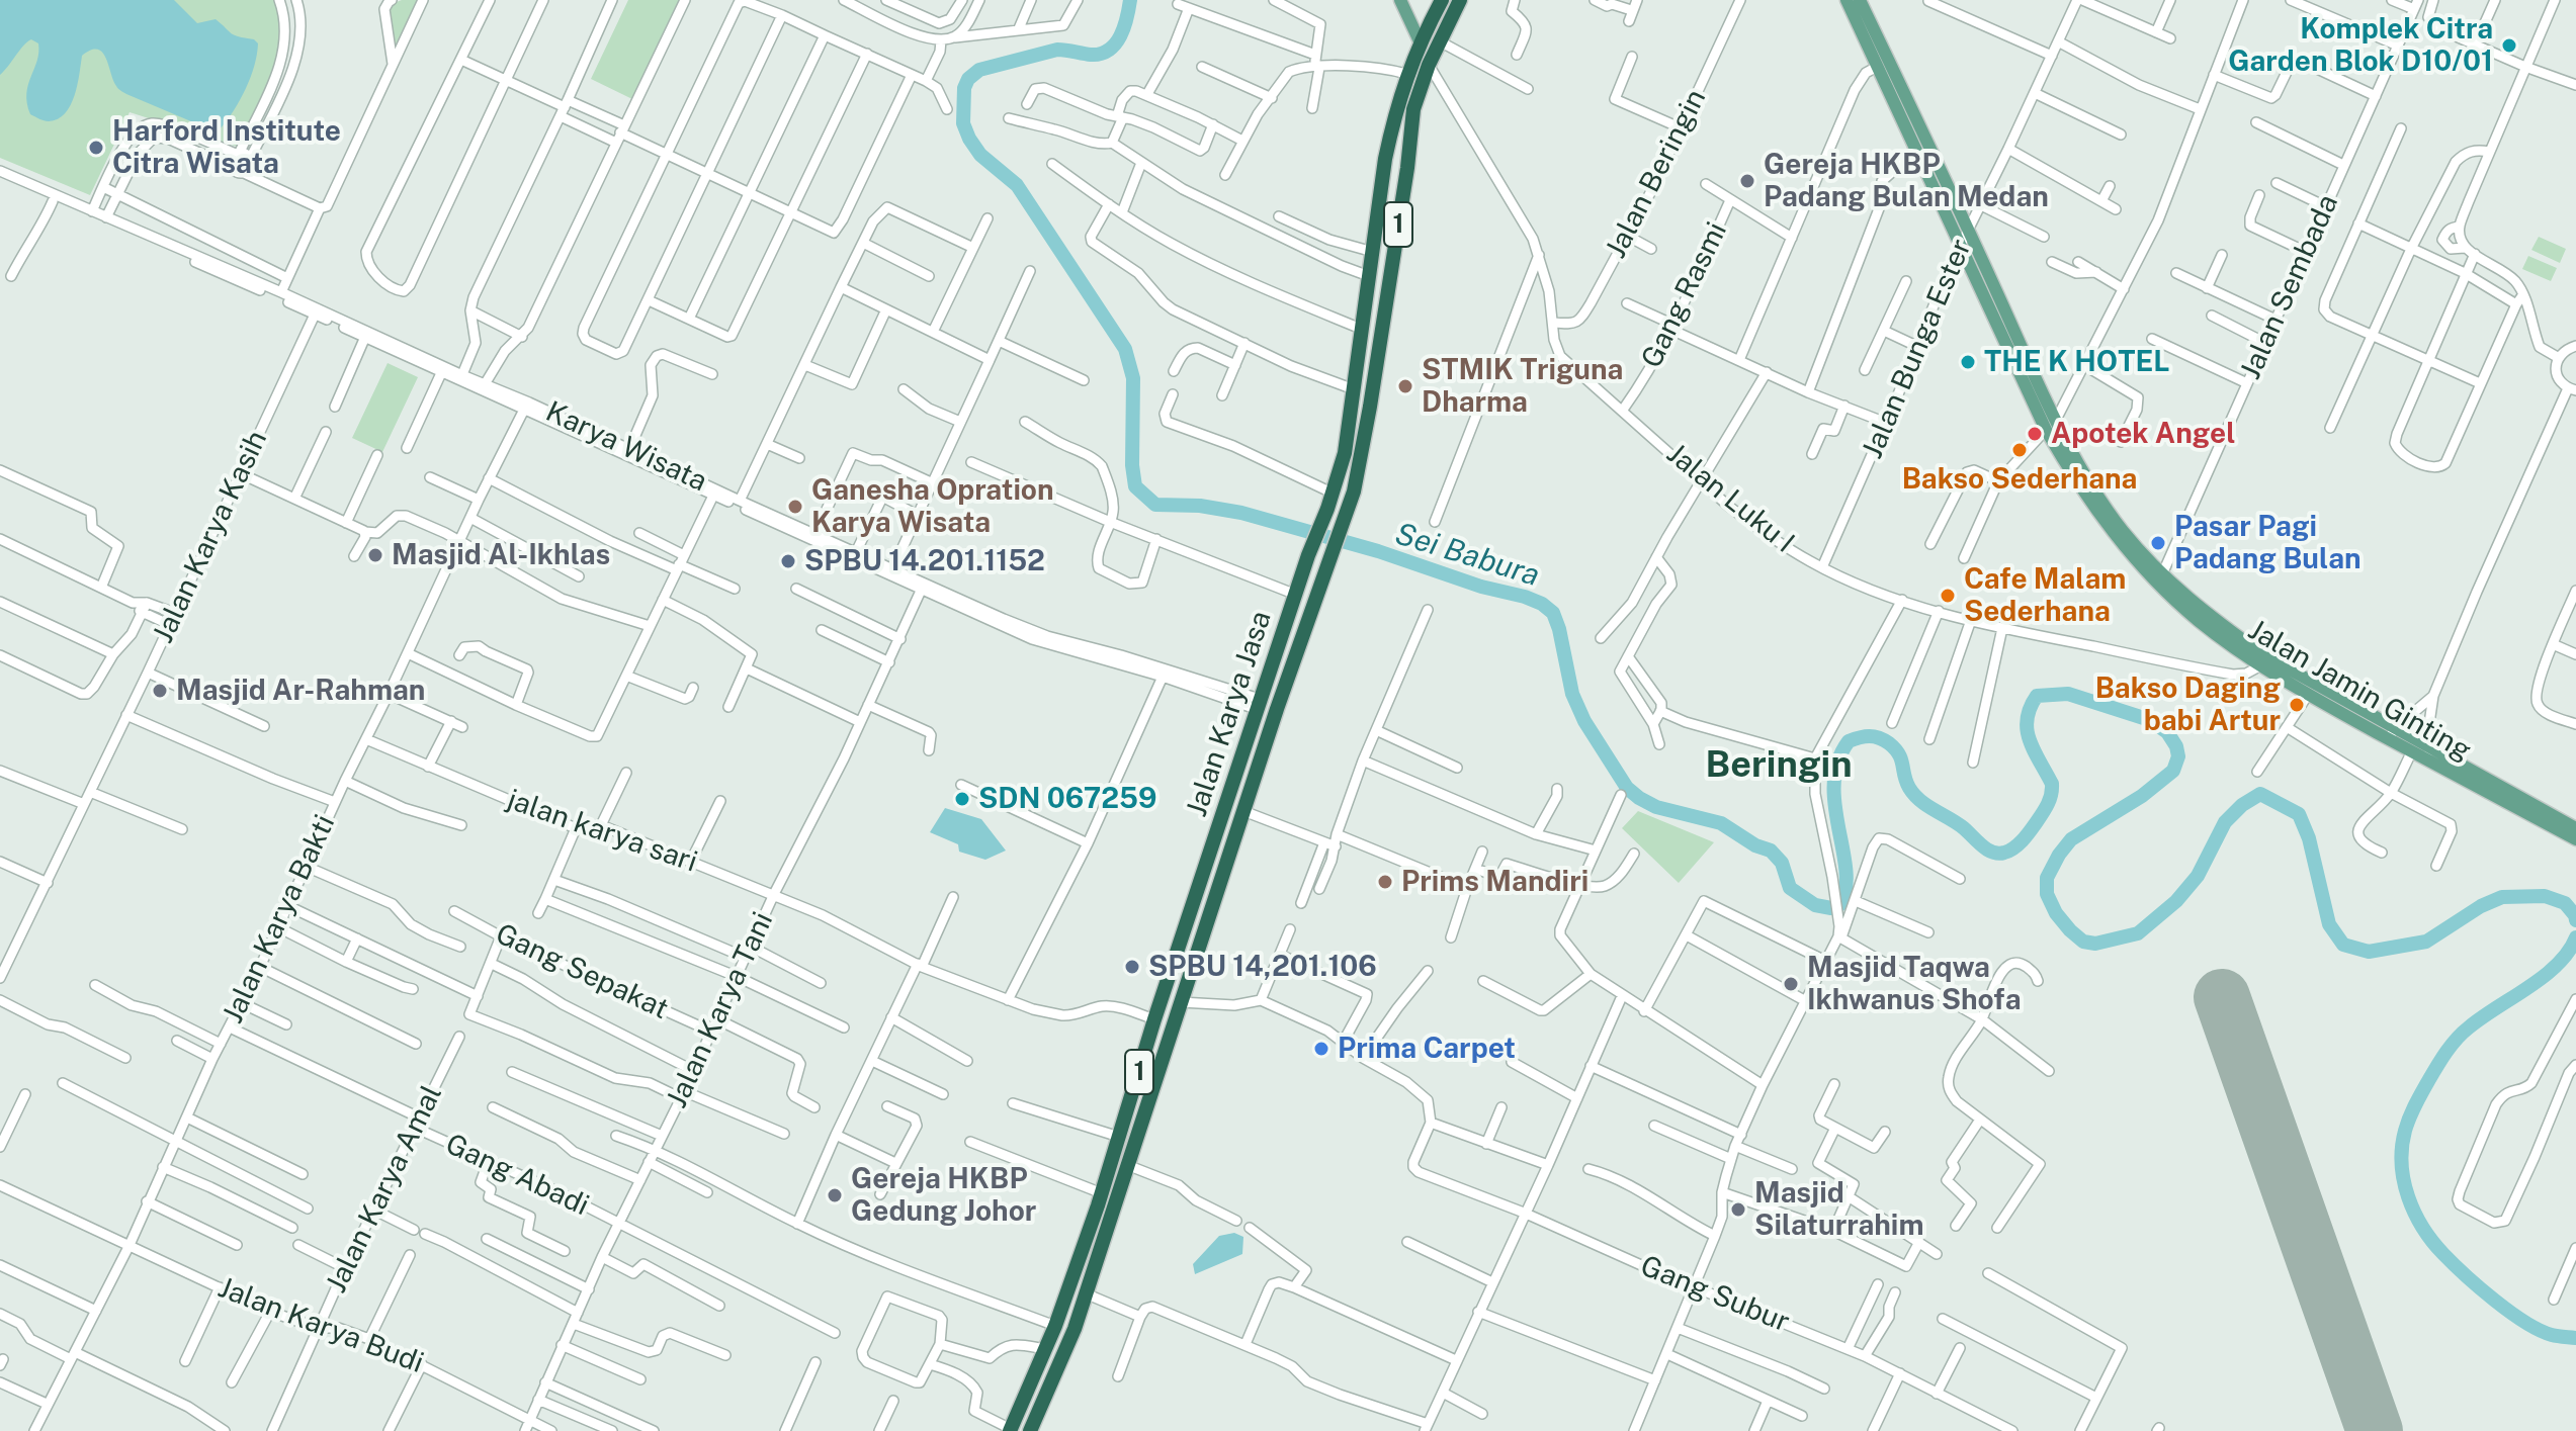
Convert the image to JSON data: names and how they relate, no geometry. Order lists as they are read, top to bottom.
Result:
{
  "streets": {
    "highway": ["1", "Jalan Karya Jasa"],
    "main road": ["Jalan Jamin Ginting"],
    "street": [
      "Jalan Beringin",
      "Jalan Sembada",
      "Gang Rasmi",
      "Jalan Bunga Ester",
      "Karya Wisata",
      "Jalan Luku I",
      "Jalan Karya Kasih",
      "jalan karya sari",
      "Jalan Karya Bakti",
      "Gang Sepakat",
      "Jalan Karya Tani",
      "Gang Abadi",
      "Jalan Karya Amal",
      "Gang Subur",
      "Jalan Karya Budi"
    ]
  },
  "crossings": [
    ["Jalan Beringin", "Jalan Luku I"],
    ["Jalan Sembada", "Jalan Jamin Ginting"],
    ["Gang Rasmi", "Jalan Luku I"],
    ["Jalan Bunga Ester", "Jalan Luku I"],
    ["Jalan Bunga Ester", "Jalan Jamin Ginting"],
    ["Karya Wisata", "Jalan Karya Jasa"],
    ["Karya Wisata", "Jalan Karya Bakti"],
    ["Karya Wisata", "Jalan Karya Tani"],
    ["Jalan Luku I", "Jalan Jamin Ginting"],
    ["Jalan Luku I", "Jalan Karya Jasa"],
    ["Jalan Karya Jasa", "jalan karya sari"],
    ["jalan karya sari", "Jalan Karya Bakti"],
    ["jalan karya sari", "Jalan Karya Tani"],
    ["Jalan Karya Bakti", "Gang Abadi"],
    ["Jalan Karya Bakti", "Jalan Karya Budi"],
    ["Gang Sepakat", "Jalan Karya Tani"],
    ["Jalan Karya Tani", "Gang Abadi"],
    ["Jalan Karya Tani", "Jalan Karya Budi"],
    ["Gang Abadi", "Jalan Karya Amal"],
    ["Jalan Karya Amal", "Jalan Karya Budi"]
  ],
  "districts": ["Beringin"],
  "water": ["Sei Babura"],
  "places": [
    "Komplek Citra Garden Blok D10/01",
    "Harford Institute Citra Wisata",
    "Gereja HKBP Padang Bulan Medan",
    "THE K HOTEL",
    "STMIK Triguna Dharma",
    "Apotek Angel",
    "Bakso Sederhana",
    "Ganesha Opration Karya Wisata",
    "Pasar Pagi Padang Bulan",
    "Masjid Al-Ikhlas",
    "SPBU 14.201.1152",
    "Cafe Malam Sederhana",
    "Masjid Ar-Rahman",
    "Bakso Daging babi Artur",
    "SDN 067259",
    "Prims Mandiri",
    "SPBU 14,201.106",
    "Masjid Taqwa Ikhwanus Shofa",
    "Prima Carpet",
    "Gereja HKBP Gedung Johor",
    "Masjid Silaturrahim"
  ]
}
